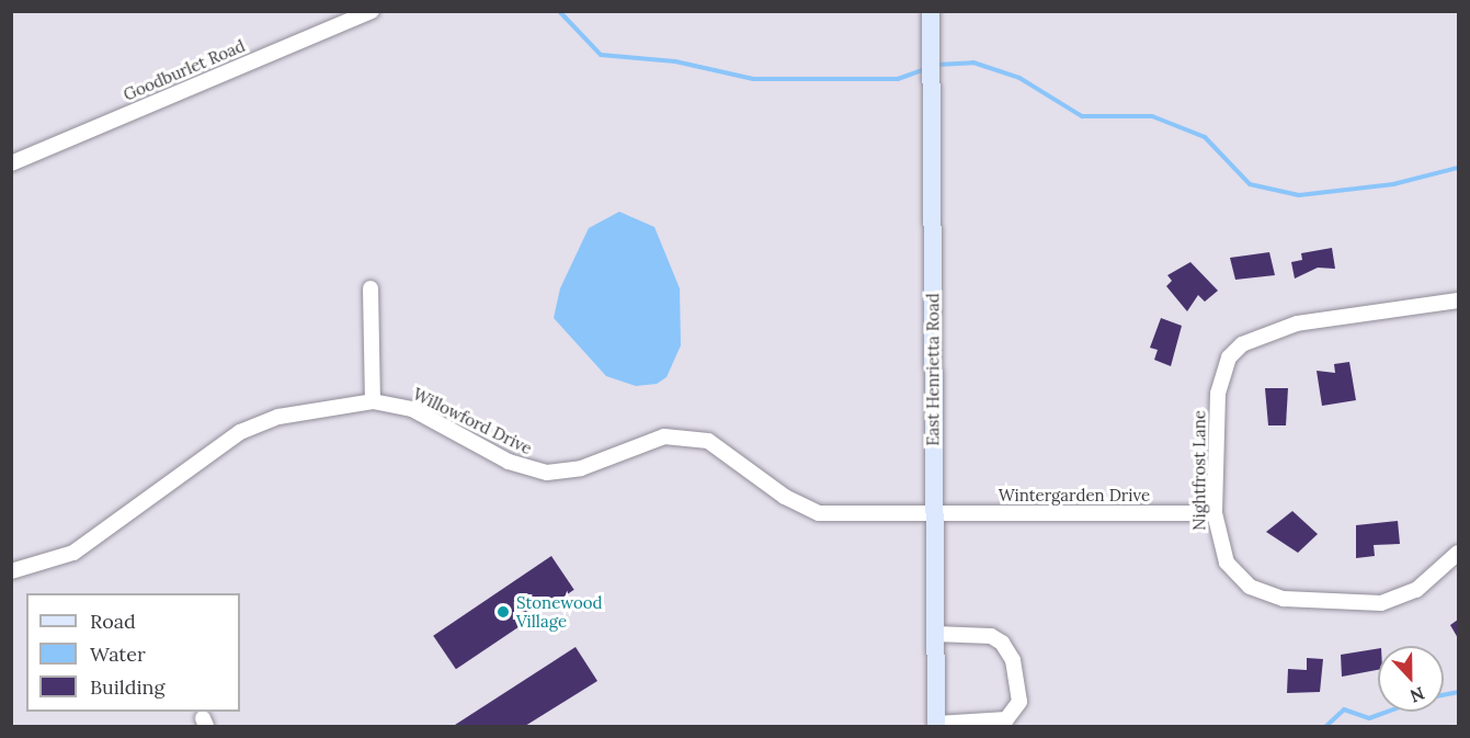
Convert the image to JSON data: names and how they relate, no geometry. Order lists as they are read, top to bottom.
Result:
{
  "streets": {
    "main road": ["East Henrietta Road"],
    "street": [
      "Goodburlet Road",
      "Willowford Drive",
      "Nightfrost Lane",
      "Wintergarden Drive"
    ]
  },
  "crossings": [
    ["East Henrietta Road", "Willowford Drive"],
    ["East Henrietta Road", "Wintergarden Drive"],
    ["Willowford Drive", "Wintergarden Drive"],
    ["Nightfrost Lane", "Wintergarden Drive"]
  ],
  "places": ["Stonewood Village"],
  "legend": ["Road", "Water", "Building"],
  "north": "bottom"
}
